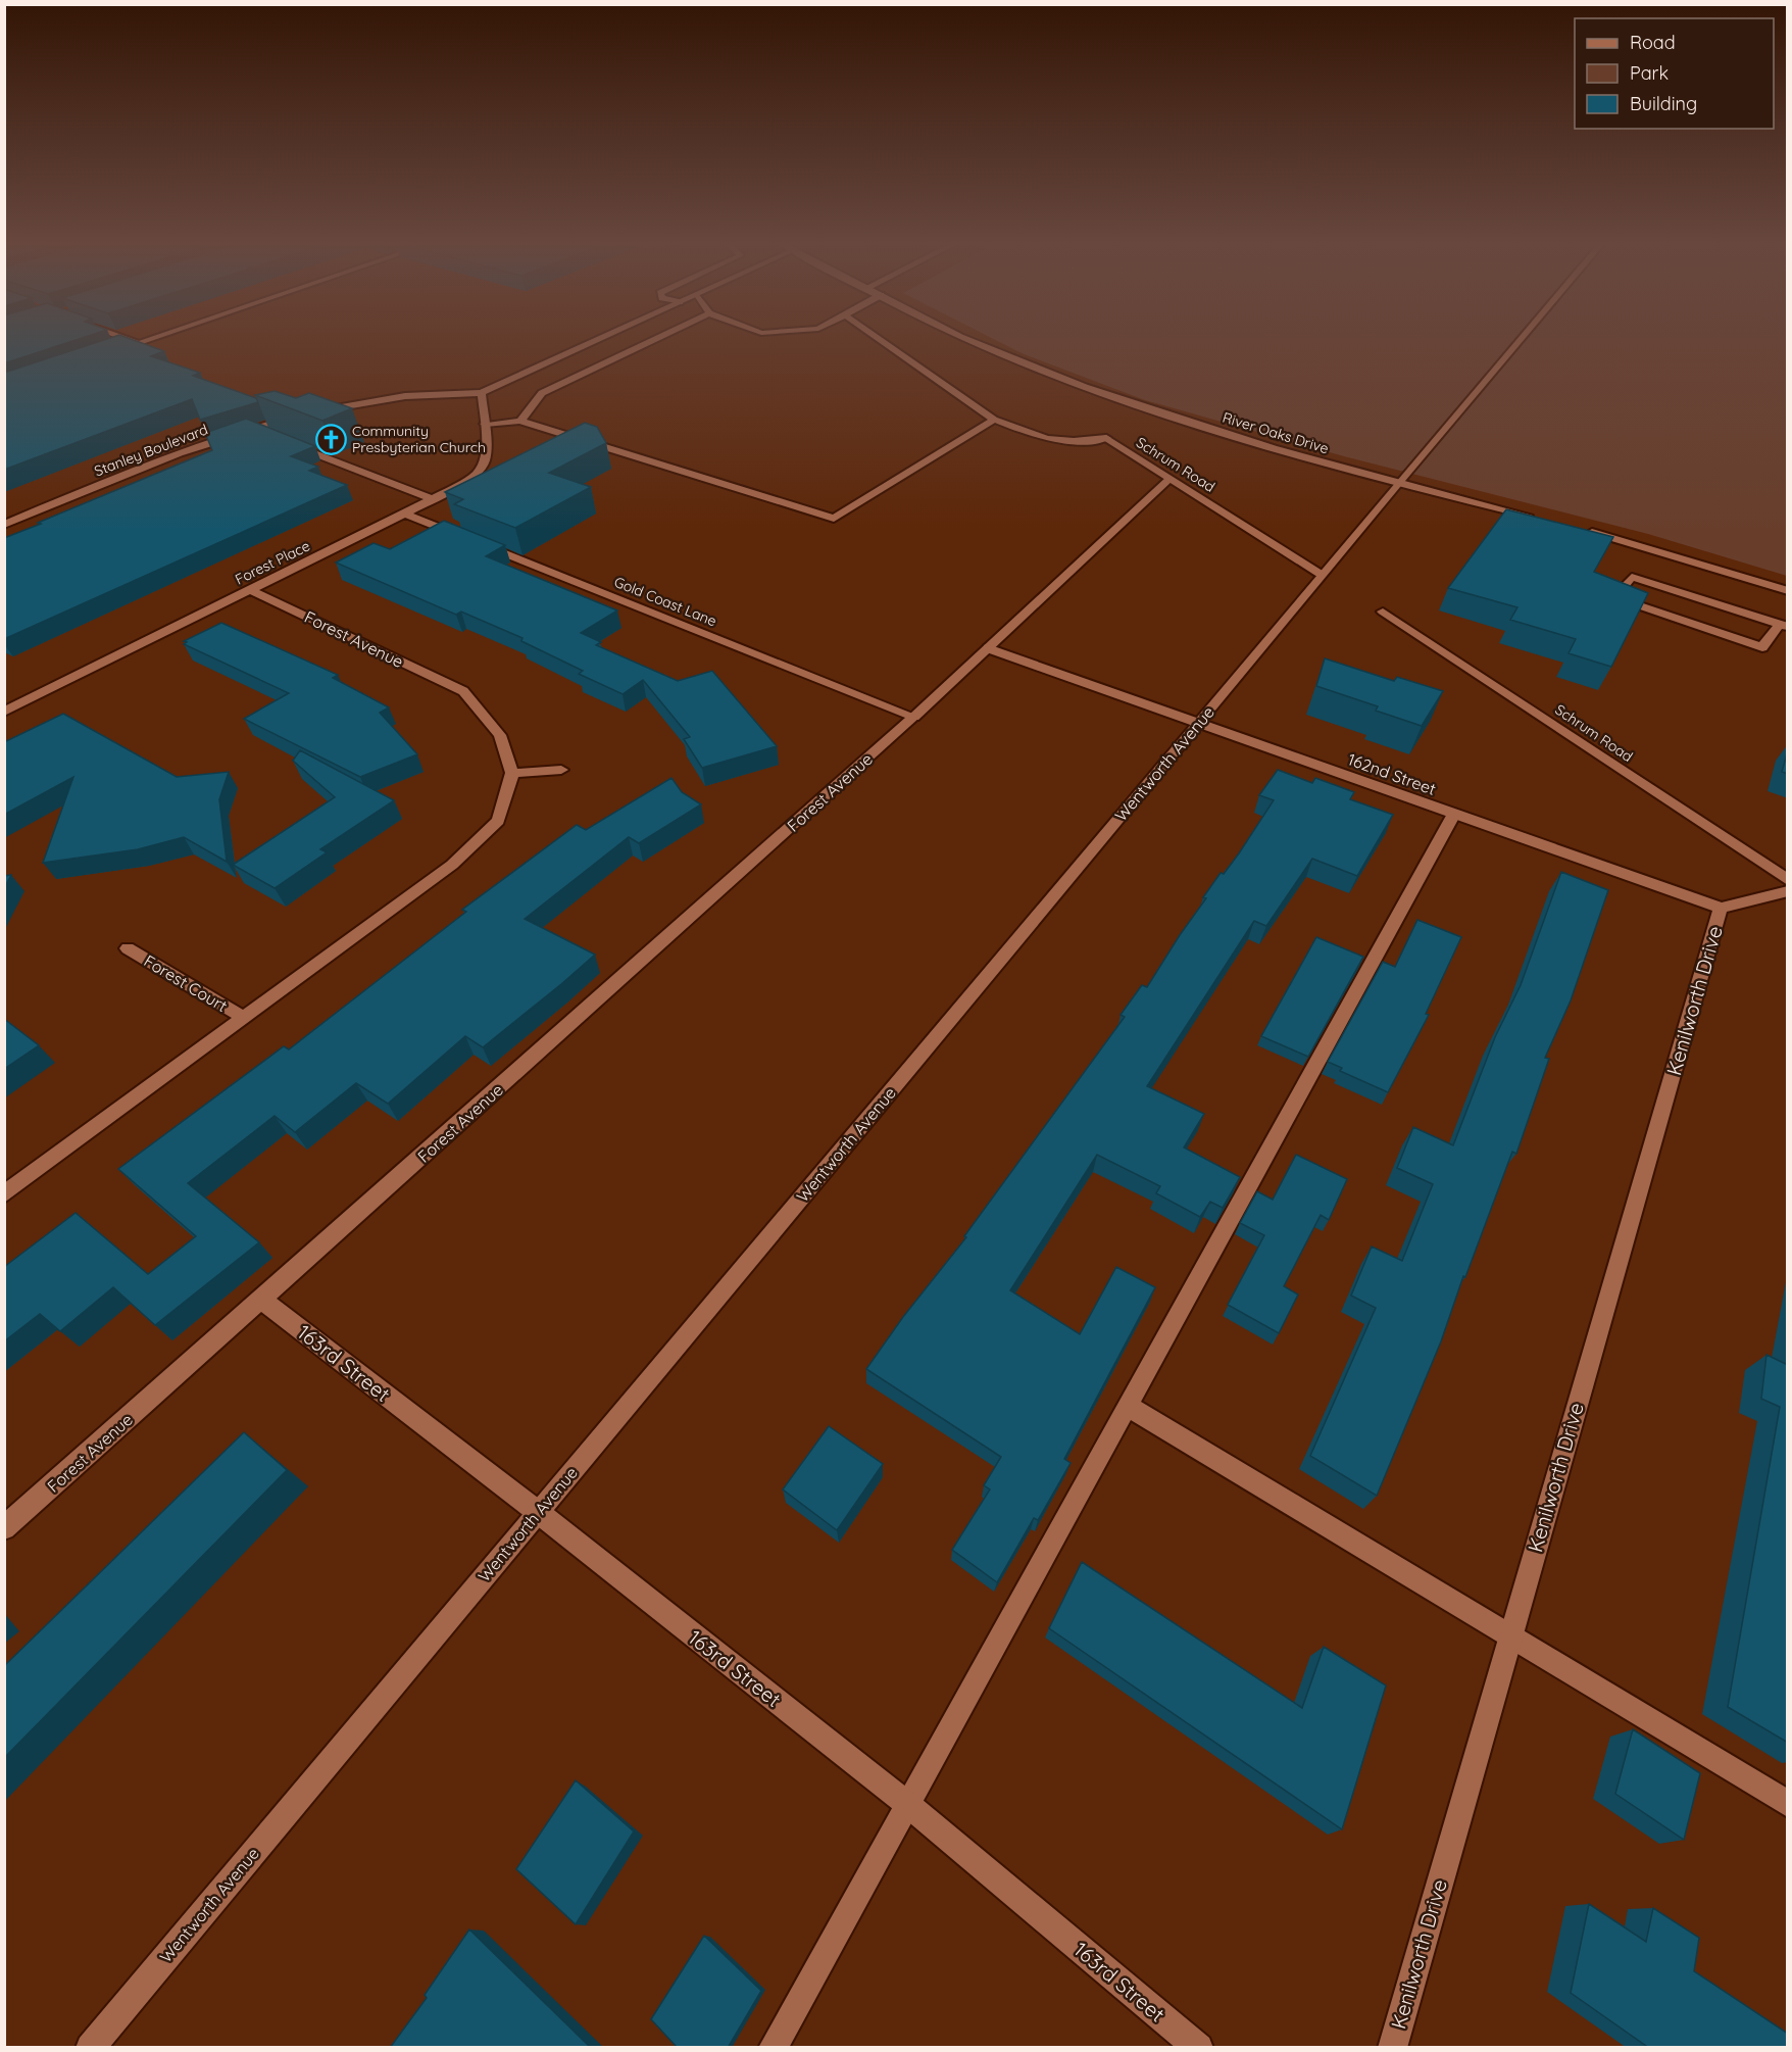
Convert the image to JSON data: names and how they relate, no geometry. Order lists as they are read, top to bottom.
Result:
{
  "streets": {
    "street": [
      "River Oaks Drive",
      "Stanley Boulevard",
      "Schrum Road",
      "Forest Place",
      "Gold Coast Lane",
      "Forest Avenue",
      "Wentworth Avenue",
      "162nd Street",
      "Forest Court",
      "Kenilworth Drive",
      "163rd Street"
    ]
  },
  "crossings": [
    ["River Oaks Drive", "Wentworth Avenue"],
    ["Schrum Road", "Forest Avenue"],
    ["Schrum Road", "Wentworth Avenue"],
    ["Forest Place", "Gold Coast Lane"],
    ["Forest Place", "Forest Avenue"],
    ["Gold Coast Lane", "Forest Avenue"],
    ["Forest Avenue", "162nd Street"],
    ["Forest Avenue", "163rd Street"],
    ["Wentworth Avenue", "162nd Street"],
    ["Wentworth Avenue", "163rd Street"],
    ["162nd Street", "Kenilworth Drive"]
  ],
  "places": {
    "church": ["Community Presbyterian Church"]
  },
  "legend": ["Road", "Park", "Building"]
}
